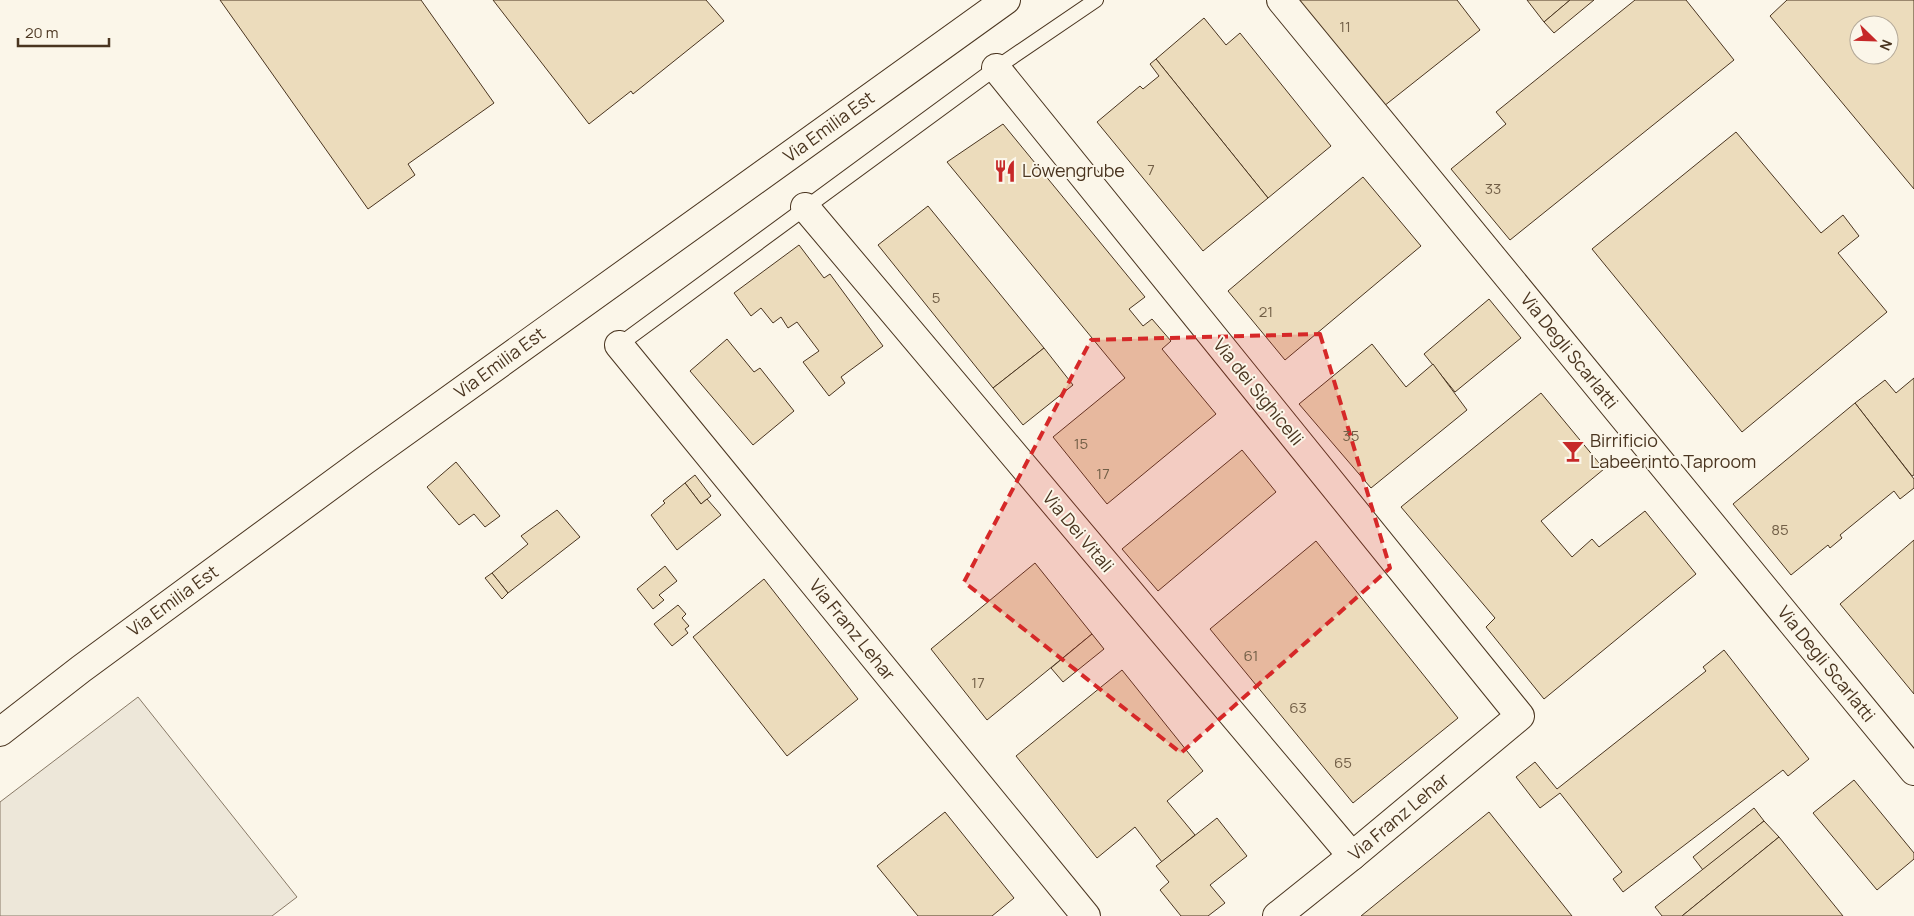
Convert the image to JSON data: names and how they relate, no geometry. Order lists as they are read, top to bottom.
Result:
{
  "streets": {
    "street": [
      "Via Emilia Est",
      "Via Degli Scarlatti",
      "Via dei Sighicelli",
      "Via Dei Vitali",
      "Via Franz Lehar"
    ]
  },
  "crossings": [
    ["Via dei Sighicelli", "Via Franz Lehar"],
    ["Via Dei Vitali", "Via Franz Lehar"]
  ],
  "places": {
    "restaurant": ["Löwengrube"],
    "bar": ["Birrificio Labeerinto Taproom"]
  },
  "house_numbers": [
    "11",
    "7",
    "33",
    "5",
    "21",
    "35",
    "15",
    "17",
    "85",
    "61",
    "17",
    "63",
    "65"
  ],
  "scale_bar": "20 m",
  "north": "bottom right"
}
